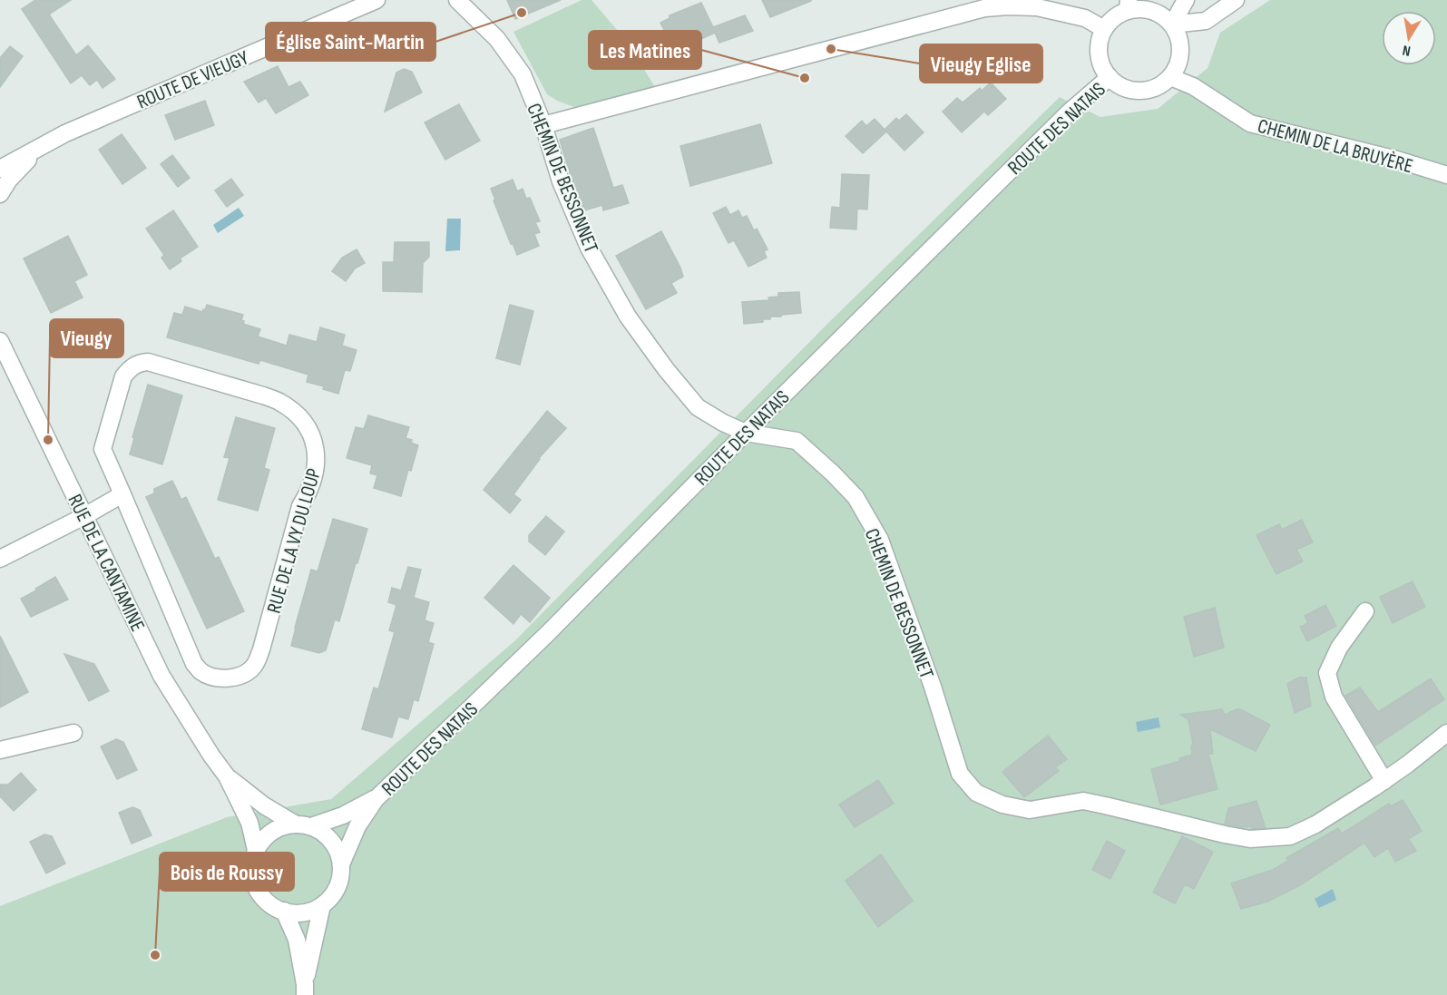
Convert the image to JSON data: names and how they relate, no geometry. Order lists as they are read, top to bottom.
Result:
{
  "streets": {
    "street": [
      "ROUTE DE VIEUGY",
      "ROUTE DES NATAIS",
      "CHEMIN DE LA BRUYÈRE",
      "CHEMIN DE BESSONNET",
      "RUE DE LA VY DU LOUP",
      "RUE DE LA CANTAMINE"
    ]
  },
  "crossings": [
    ["ROUTE DES NATAIS", "CHEMIN DE LA BRUYÈRE"],
    ["ROUTE DES NATAIS", "CHEMIN DE BESSONNET"],
    ["ROUTE DES NATAIS", "RUE DE LA CANTAMINE"]
  ],
  "places": [
    "Église Saint-Martin",
    "Vieugy Eglise",
    "Les Matines",
    "Vieugy",
    "Bois de Roussy"
  ],
  "north": "bottom"
}
